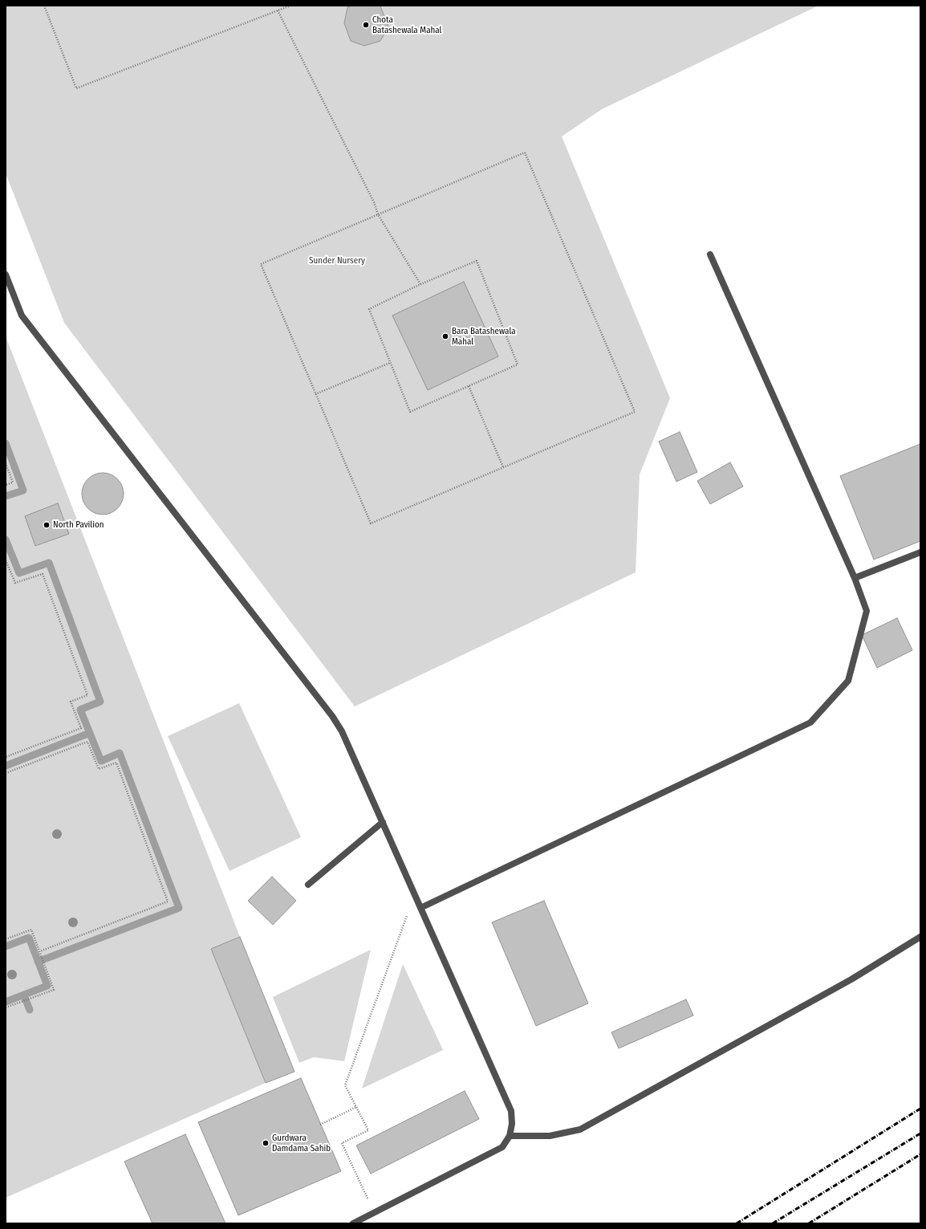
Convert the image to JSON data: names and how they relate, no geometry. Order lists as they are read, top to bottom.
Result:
{
  "parks": ["Sunder Nursery"],
  "places": [
    "Chota Batashewala Mahal",
    "Bara Batashewala Mahal",
    "North Pavilion",
    "Gurdwara Damdama Sahib"
  ]
}
